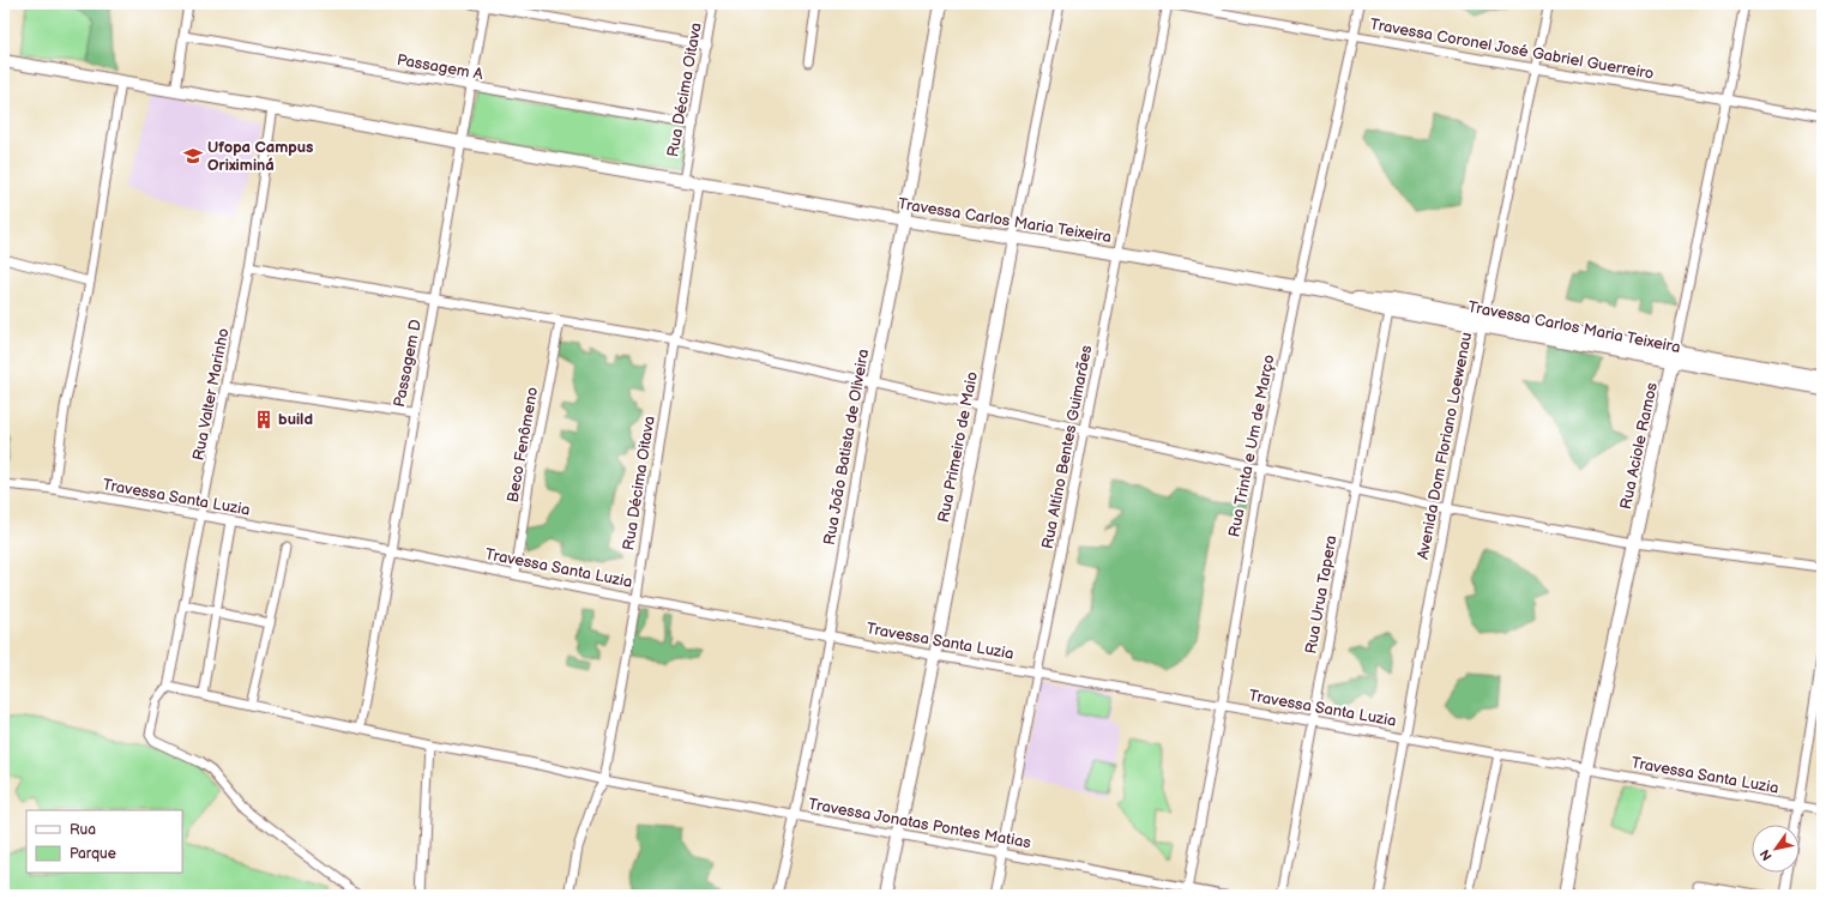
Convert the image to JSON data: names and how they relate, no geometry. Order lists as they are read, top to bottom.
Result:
{
  "streets": {
    "main road": [
      "Travessa Carlos Maria Teixeira",
      "Rua Aciole Ramos",
      "Rua João Batista de Oliveira",
      "Rua Primeiro de Maio"
    ],
    "street": [
      "Travessa Coronel José Gabriel Guerreiro",
      "Passagem A",
      "Rua Décima Oitava",
      "Passagem D",
      "Rua Valter Marinho",
      "Beco Fenômeno",
      "Rua Trinta e Um de Março",
      "Avenida Dom Floriano Loewenau",
      "Rua Altíno Bentes Guimarães",
      "Travessa Santa Luzia",
      "Rua Urua Tapera",
      "Travessa Jonatas Pontes Matias"
    ]
  },
  "crossings": [
    ["Travessa Coronel José Gabriel Guerreiro", "Rua Trinta e Um de Março"],
    ["Travessa Coronel José Gabriel Guerreiro", "Avenida Dom Floriano Loewenau"],
    ["Travessa Coronel José Gabriel Guerreiro", "Rua Aciole Ramos"],
    ["Travessa Coronel José Gabriel Guerreiro", "Rua Altíno Bentes Guimarães"],
    ["Passagem A", "Rua Décima Oitava"],
    ["Passagem A", "Passagem D"],
    ["Rua Décima Oitava", "Travessa Carlos Maria Teixeira"],
    ["Rua Décima Oitava", "Travessa Santa Luzia"],
    ["Rua Décima Oitava", "Travessa Jonatas Pontes Matias"],
    ["Travessa Carlos Maria Teixeira", "Passagem D"],
    ["Travessa Carlos Maria Teixeira", "Rua Valter Marinho"],
    ["Travessa Carlos Maria Teixeira", "Rua Trinta e Um de Março"],
    ["Travessa Carlos Maria Teixeira", "Avenida Dom Floriano Loewenau"],
    ["Travessa Carlos Maria Teixeira", "Rua Aciole Ramos"],
    ["Travessa Carlos Maria Teixeira", "Rua João Batista de Oliveira"],
    ["Travessa Carlos Maria Teixeira", "Rua Primeiro de Maio"],
    ["Travessa Carlos Maria Teixeira", "Rua Altíno Bentes Guimarães"],
    ["Travessa Carlos Maria Teixeira", "Rua Urua Tapera"],
    ["Passagem D", "Travessa Santa Luzia"],
    ["Rua Valter Marinho", "Travessa Santa Luzia"],
    ["Beco Fenômeno", "Travessa Santa Luzia"],
    ["Rua Trinta e Um de Março", "Travessa Santa Luzia"],
    ["Rua Trinta e Um de Março", "Travessa Jonatas Pontes Matias"],
    ["Avenida Dom Floriano Loewenau", "Travessa Santa Luzia"],
    ["Rua Aciole Ramos", "Travessa Santa Luzia"],
    ["Rua João Batista de Oliveira", "Travessa Santa Luzia"],
    ["Rua João Batista de Oliveira", "Travessa Jonatas Pontes Matias"],
    ["Rua Primeiro de Maio", "Travessa Santa Luzia"],
    ["Rua Primeiro de Maio", "Travessa Jonatas Pontes Matias"],
    ["Rua Altíno Bentes Guimarães", "Travessa Santa Luzia"],
    ["Rua Altíno Bentes Guimarães", "Travessa Jonatas Pontes Matias"],
    ["Travessa Santa Luzia", "Rua Urua Tapera"]
  ],
  "places": {
    "school or university": ["Ufopa Campus Oriximiná"],
    "building": ["build"]
  },
  "legend": ["Rua", "Parque"],
  "north": "bottom left"
}
